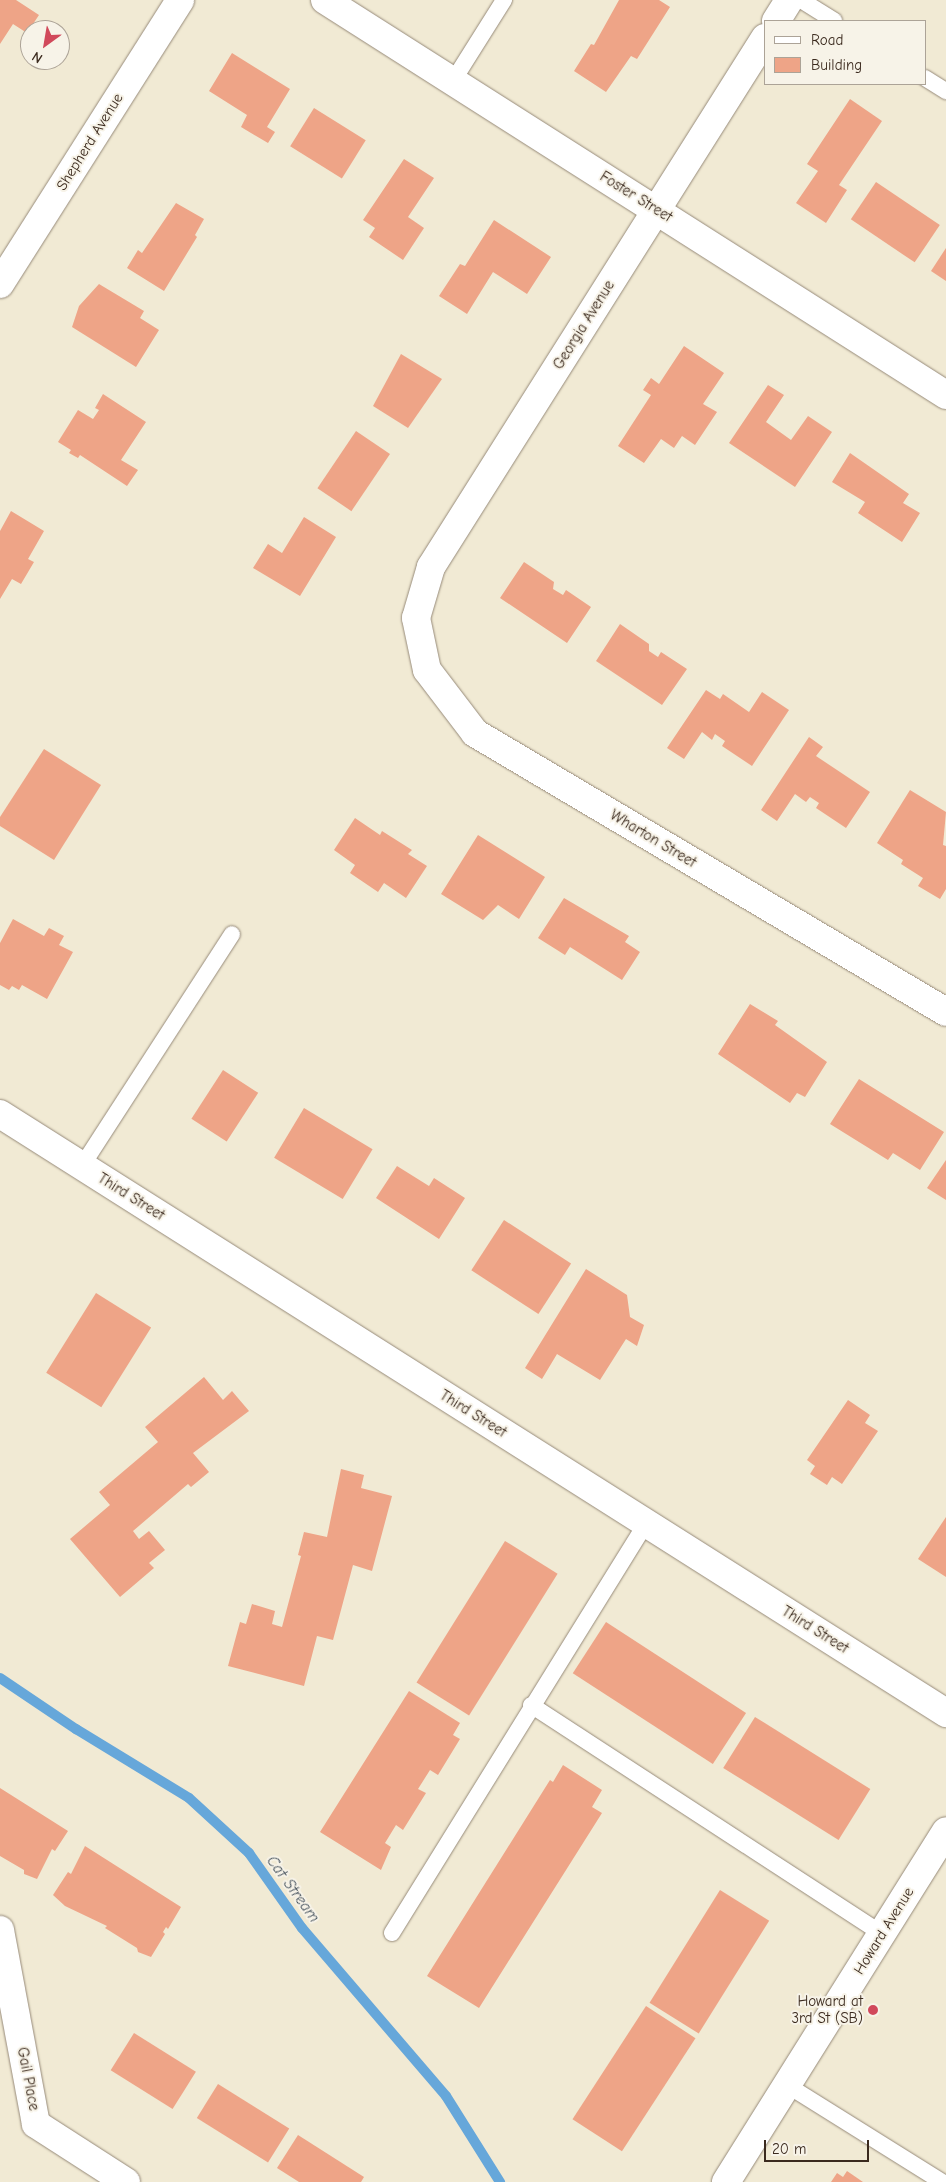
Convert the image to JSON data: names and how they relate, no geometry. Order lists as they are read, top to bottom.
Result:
{
  "streets": {
    "street": [
      "Shepherd Avenue",
      "Foster Street",
      "Georgia Avenue",
      "Wharton Street",
      "Third Street",
      "Howard Avenue",
      "Gail Place"
    ]
  },
  "crossings": [
    ["Foster Street", "Georgia Avenue"],
    ["Georgia Avenue", "Wharton Street"]
  ],
  "water": ["Cat Stream"],
  "places": ["Howard at 3rd St (SB)"],
  "legend": ["Road", "Building"],
  "scale_bar": "20 m",
  "north": "bottom left"
}
